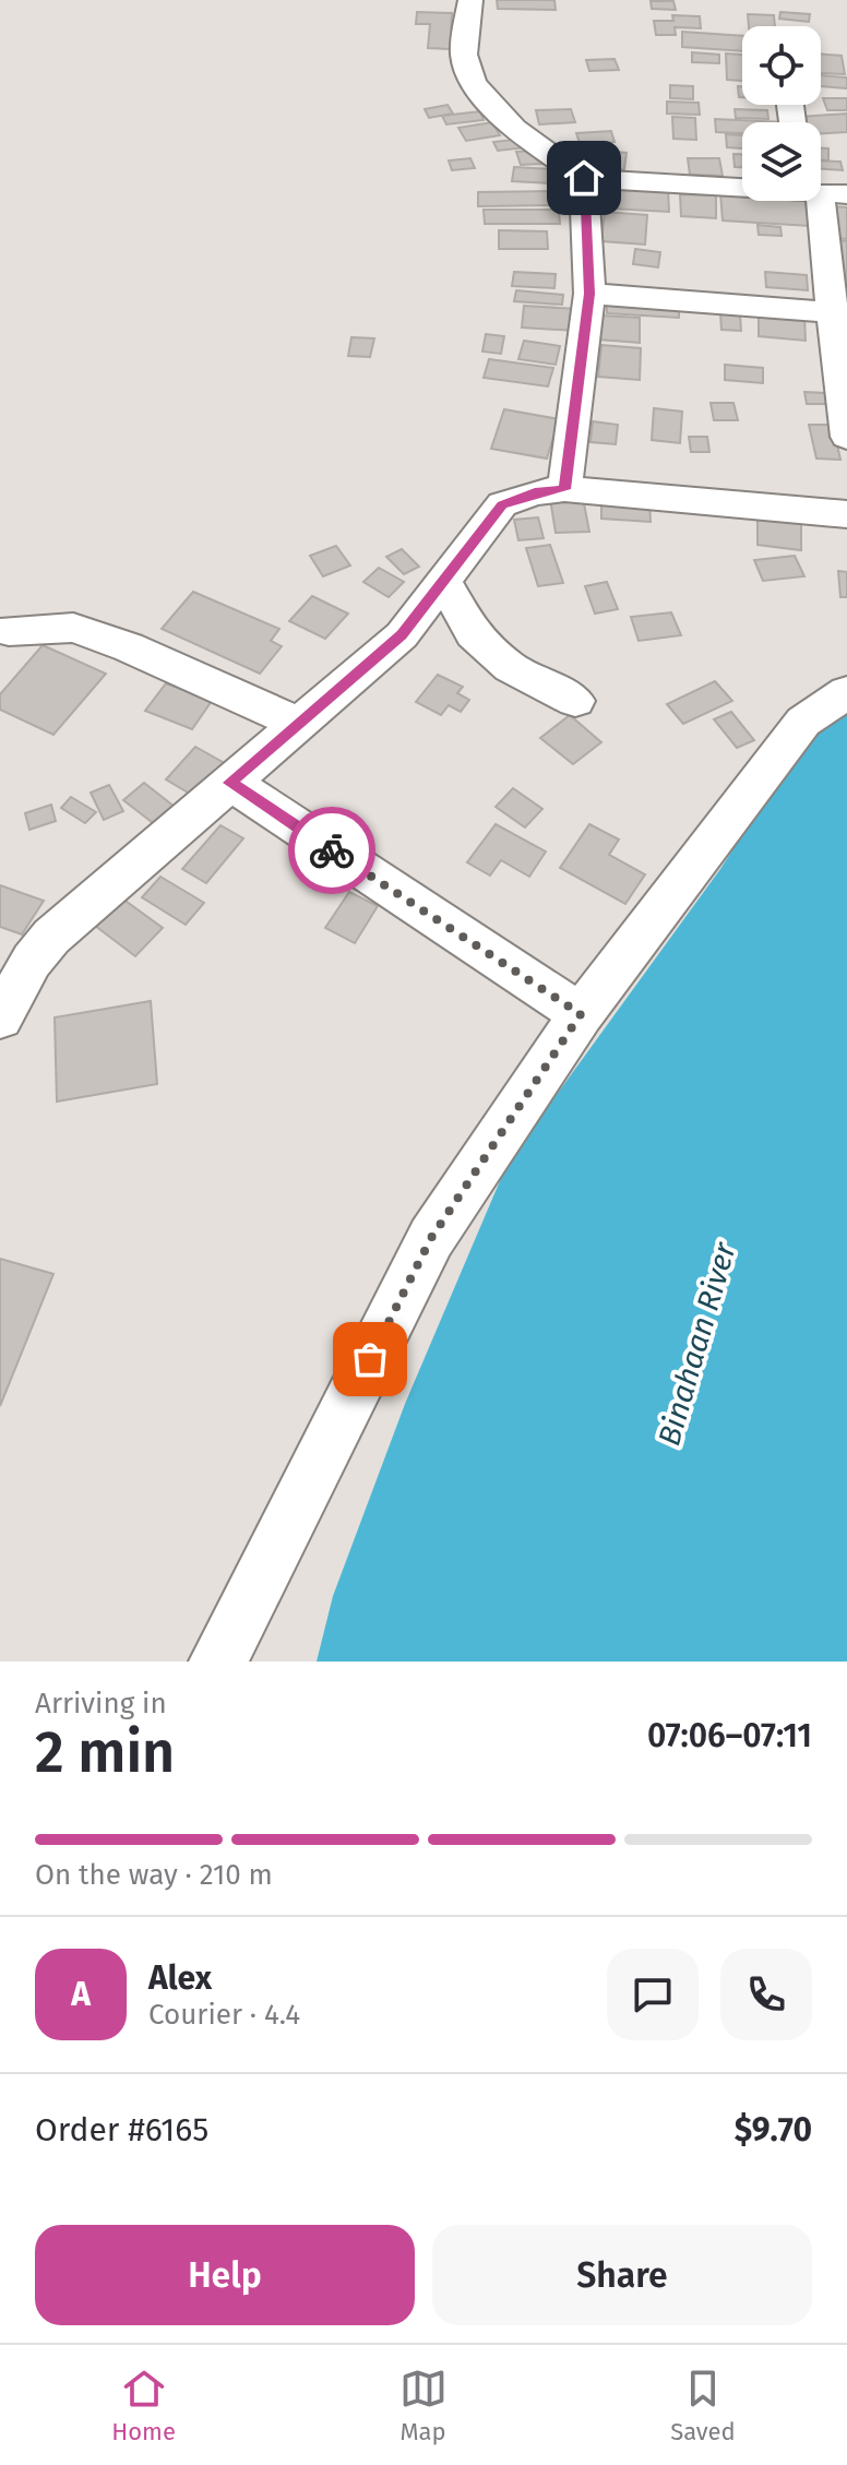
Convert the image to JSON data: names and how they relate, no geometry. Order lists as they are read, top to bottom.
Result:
{
  "water": ["Binahaan River"],
  "page": {
    "heading": ["2 min", "Arriving in", "07:06–07:11"],
    "panel": [
      "Alex",
      "Courier · 4.4",
      "Order #6165",
      "$9.70"
    ],
    "bar": "On the way · 210 m",
    "round": "A",
    "buttons": ["Help", "Share"],
    "tabs": ["Home", "Map", "Saved"]
  }
}
